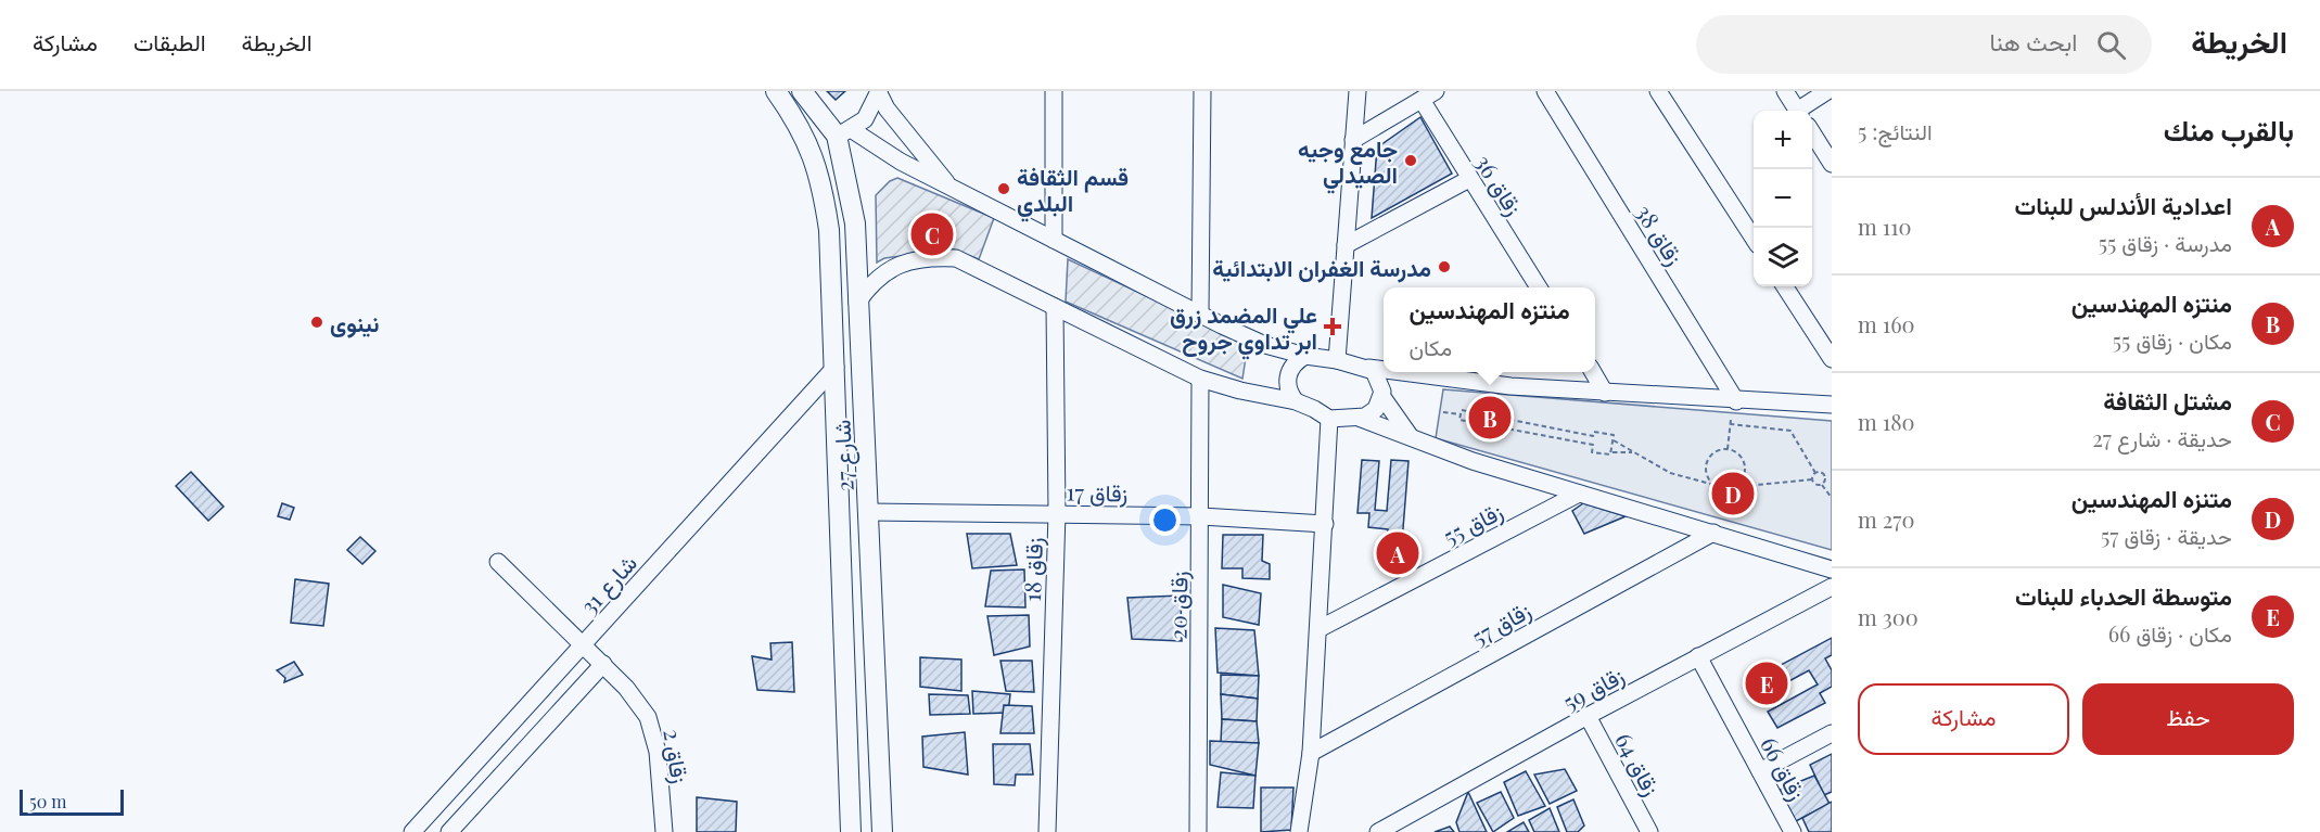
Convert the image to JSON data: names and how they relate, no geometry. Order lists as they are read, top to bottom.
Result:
{
  "streets": {
    "main road": ["شارع 27"],
    "street": [
      "زقاق 36",
      "زقاق 38",
      "زقاق 17",
      "زقاق 55",
      "زقاق 18",
      "شارع 31",
      "زقاق 20",
      "زقاق 57",
      "زقاق 59",
      "زقاق 2",
      "زقاق 64",
      "زقاق 66"
    ]
  },
  "crossings": [
    ["شارع 27", "زقاق 17"],
    ["شارع 27", "شارع 31"],
    ["زقاق 17", "زقاق 18"],
    ["زقاق 17", "زقاق 20"],
    ["شارع 31", "زقاق 2"],
    ["زقاق 59", "زقاق 64"],
    ["زقاق 59", "زقاق 66"]
  ],
  "places": {
    "other": [
      "جامع وجيه الصيدلي",
      "قسم الثقافة البلدي",
      "مدرسة الغفران الابتدائية",
      "نينوى"
    ],
    "health": ["علي المضمد زرق ابر تداوي جروح"]
  },
  "scale_bar": "50 m",
  "page": {
    "header": "الخريطة",
    "search": "ابحث هنا",
    "nav": ["الخريطة", "الطبقات", "مشاركة"],
    "heading": ["بالقرب منك", "النتائج: 5"],
    "map_buttons": ["+", "−"],
    "list": [
      {
        "mark": "A",
        "name": "اعدادية الأندلس للبنات",
        "note": "مدرسة · زقاق 55",
        "value": "110 m"
      },
      {
        "mark": "B",
        "name": "منتزه المهندسين",
        "note": "مكان · زقاق 55",
        "value": "160 m"
      },
      {
        "mark": "C",
        "name": "مشتل الثقافة",
        "note": "حديقة · شارع 27",
        "value": "180 m"
      },
      {
        "mark": "D",
        "name": "متنزه المهندسين",
        "note": "حديقة · زقاق 57",
        "value": "270 m"
      },
      {
        "mark": "E",
        "name": "متوسطة الحدباء للبنات",
        "note": "مكان · زقاق 66",
        "value": "300 m"
      }
    ],
    "pins": [
      "C",
      "B",
      "D",
      "A",
      "E"
    ],
    "popup": ["منتزه المهندسين", "مكان"],
    "buttons": ["حفظ", "مشاركة"],
    "scale": "50 m"
  }
}
